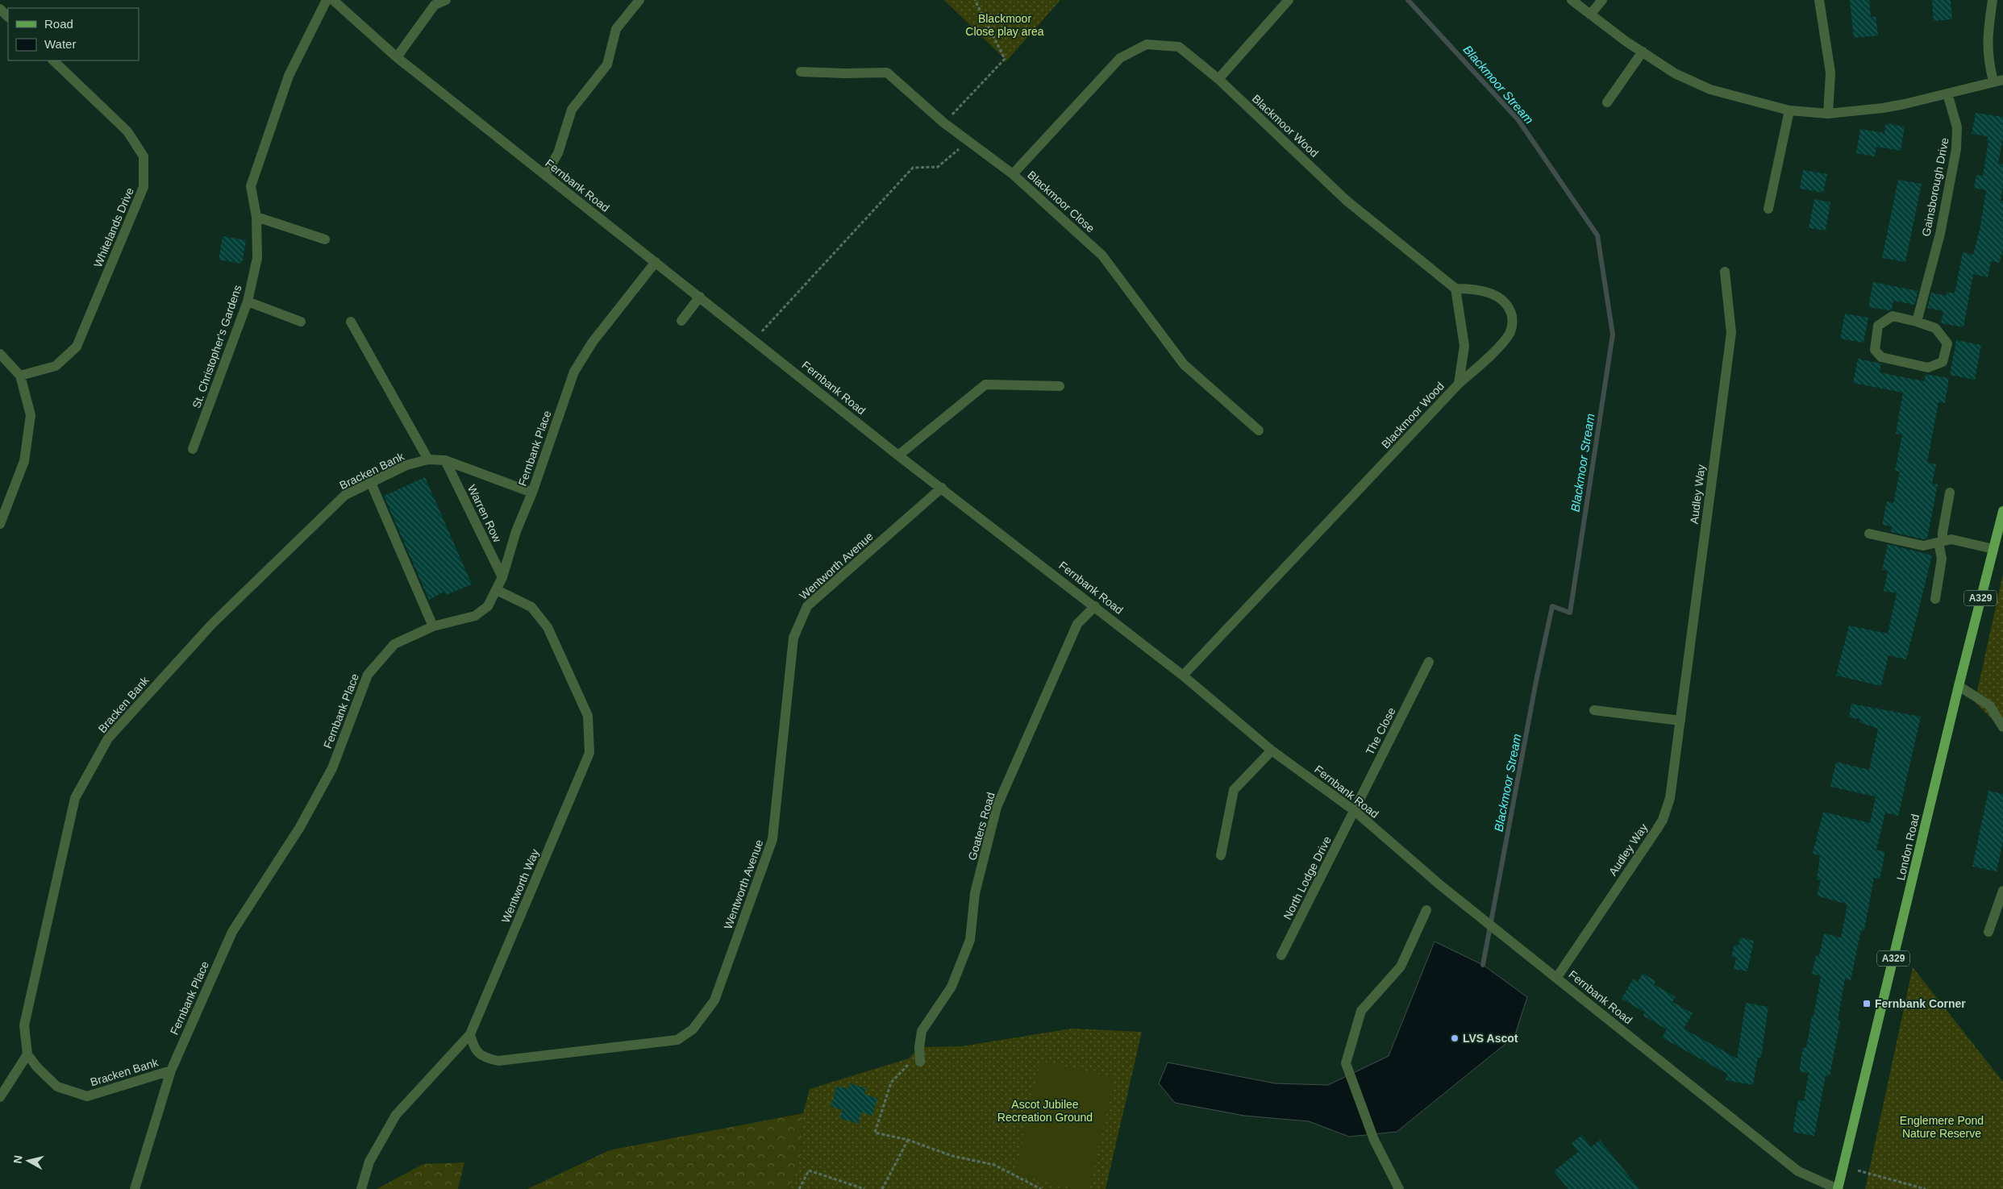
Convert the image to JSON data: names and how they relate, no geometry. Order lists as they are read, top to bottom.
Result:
{
  "streets": {
    "main road": ["A329", "London Road"],
    "street": [
      "Blackmoor Wood",
      "Fernbank Road",
      "Gainsborough Drive",
      "Blackmoor Close",
      "Whitelands Drive",
      "St. Christopher's Gardens",
      "Fernbank Place",
      "Bracken Bank",
      "Audley Way",
      "Warren Row",
      "Wentworth Avenue",
      "The Close",
      "Goaters Road",
      "North Lodge Drive",
      "Wentworth Way"
    ]
  },
  "crossings": [
    ["Blackmoor Wood", "Fernbank Road"],
    ["Blackmoor Wood", "Blackmoor Close"],
    ["Fernbank Road", "Fernbank Place"],
    ["Fernbank Road", "Audley Way"],
    ["Fernbank Road", "Wentworth Avenue"],
    ["Fernbank Road", "The Close"],
    ["Fernbank Road", "Goaters Road"],
    ["Fernbank Road", "London Road"],
    ["Fernbank Road", "North Lodge Drive"],
    ["Fernbank Place", "Bracken Bank"],
    ["Fernbank Place", "Warren Row"],
    ["Fernbank Place", "Wentworth Way"],
    ["Bracken Bank", "Warren Row"],
    ["Wentworth Avenue", "Wentworth Way"],
    ["The Close", "North Lodge Drive"]
  ],
  "water": ["Blackmoor Stream"],
  "parks": ["Blackmoor Close play area", "Ascot Jubilee Recreation Ground", "Englemere Pond Nature Reserve"],
  "places": {
    "transit": ["Fernbank Corner"],
    "other": ["LVS Ascot"]
  },
  "legend": ["Road", "Water"],
  "north": "left"
}
